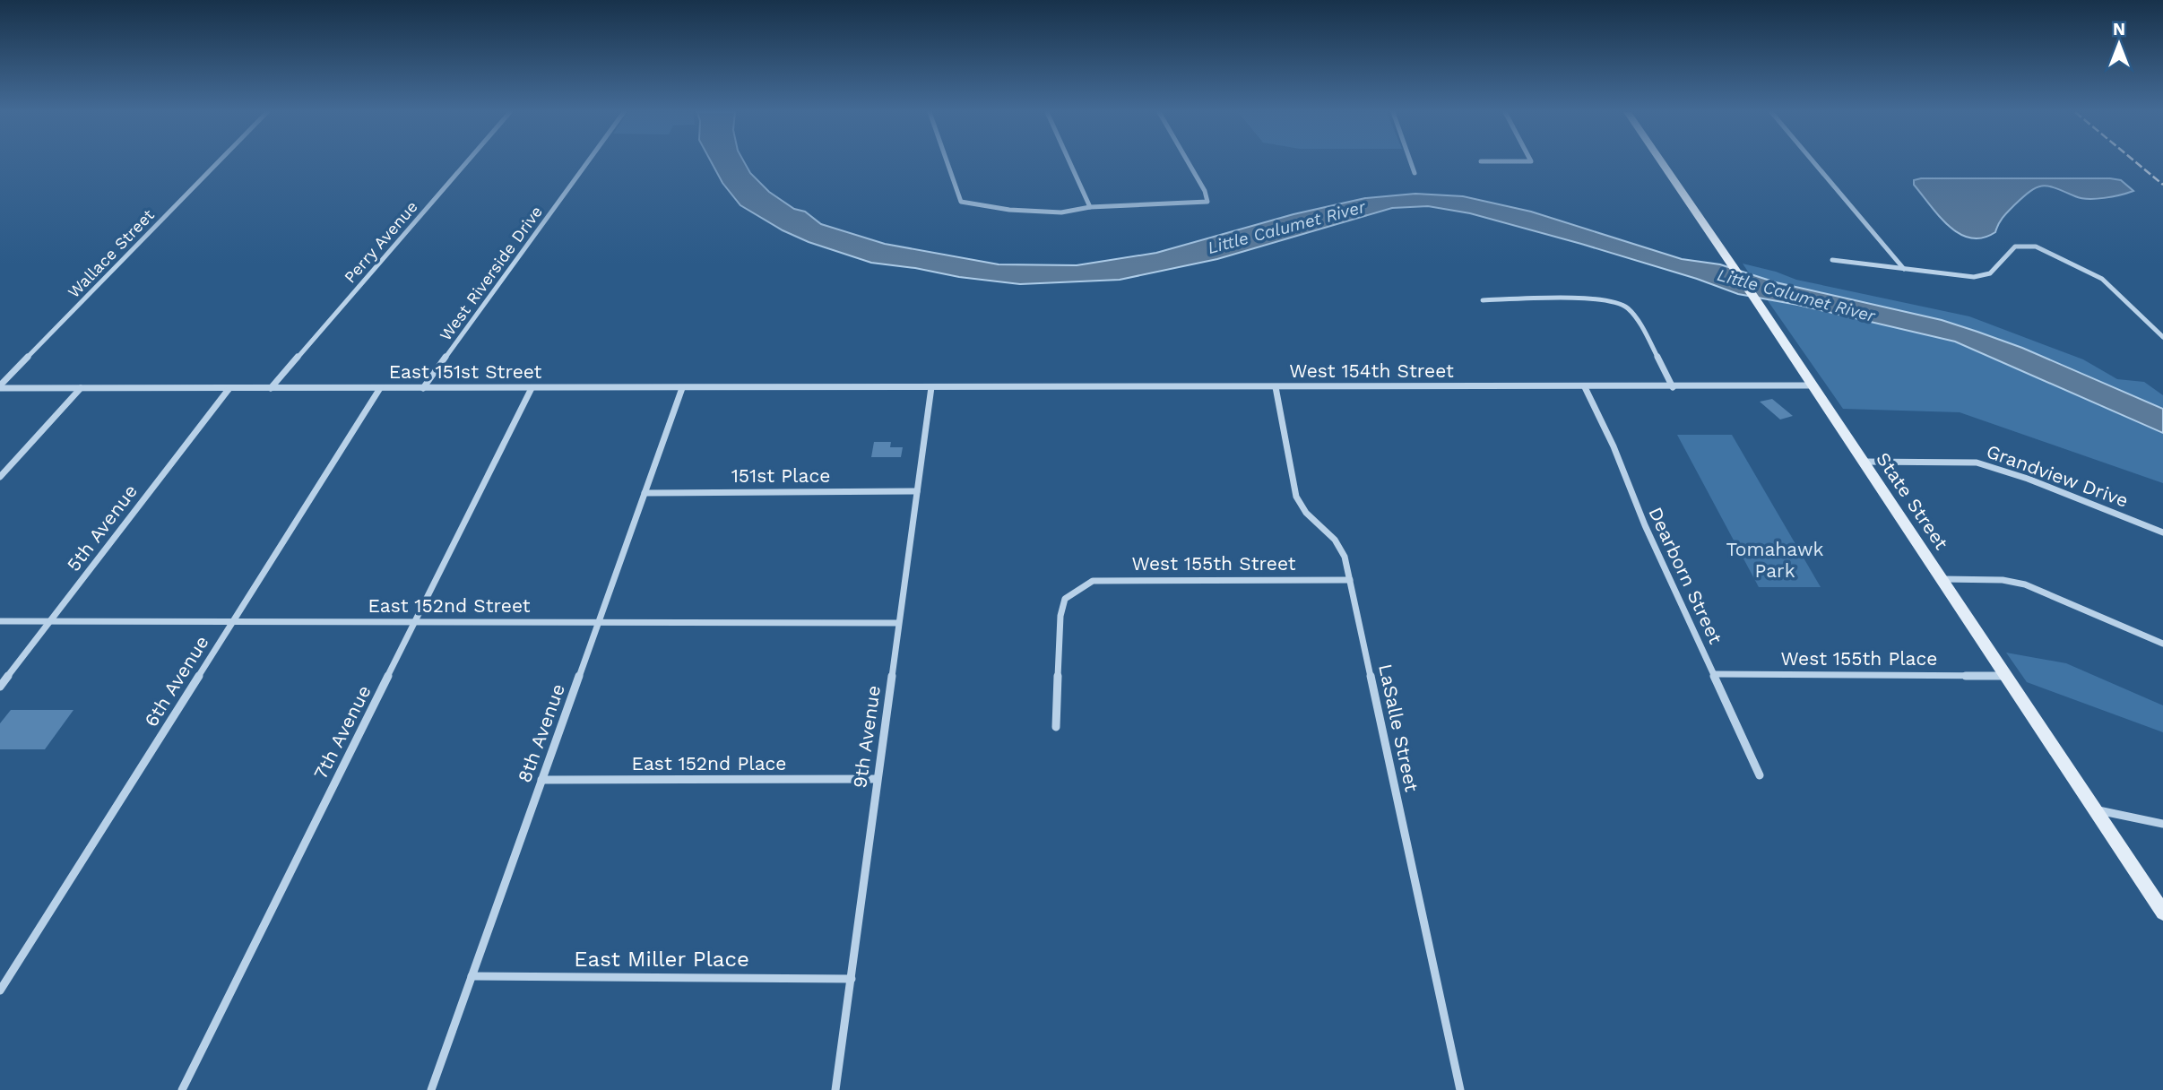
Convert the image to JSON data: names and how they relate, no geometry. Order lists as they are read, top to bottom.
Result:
{
  "streets": {
    "main road": ["State Street"],
    "street": [
      "Perry Avenue",
      "Wallace Street",
      "West Riverside Drive",
      "West 154th Street",
      "East 151st Street",
      "151st Place",
      "Grandview Drive",
      "5th Avenue",
      "West 155th Street",
      "Dearborn Street",
      "East 152nd Street",
      "West 155th Place",
      "6th Avenue",
      "LaSalle Street",
      "7th Avenue",
      "8th Avenue",
      "9th Avenue",
      "East 152nd Place",
      "East Miller Place"
    ]
  },
  "crossings": [
    ["Perry Avenue", "East 151st Street"],
    ["Wallace Street", "East 151st Street"],
    ["West Riverside Drive", "East 151st Street"],
    ["West 154th Street", "East 151st Street"],
    ["West 154th Street", "State Street"],
    ["West 154th Street", "Dearborn Street"],
    ["West 154th Street", "LaSalle Street"],
    ["West 154th Street", "9th Avenue"],
    ["East 151st Street", "5th Avenue"],
    ["East 151st Street", "6th Avenue"],
    ["East 151st Street", "7th Avenue"],
    ["East 151st Street", "8th Avenue"],
    ["East 151st Street", "9th Avenue"],
    ["151st Place", "8th Avenue"],
    ["151st Place", "9th Avenue"],
    ["Grandview Drive", "State Street"],
    ["State Street", "West 155th Place"],
    ["5th Avenue", "East 152nd Street"],
    ["West 155th Street", "LaSalle Street"],
    ["Dearborn Street", "West 155th Place"],
    ["East 152nd Street", "6th Avenue"],
    ["East 152nd Street", "7th Avenue"],
    ["East 152nd Street", "8th Avenue"],
    ["East 152nd Street", "9th Avenue"],
    ["8th Avenue", "East 152nd Place"],
    ["8th Avenue", "East Miller Place"],
    ["9th Avenue", "East 152nd Place"],
    ["9th Avenue", "East Miller Place"]
  ],
  "water": ["Little Calumet River"],
  "parks": ["Tomahawk Park"],
  "north": "top"
}
